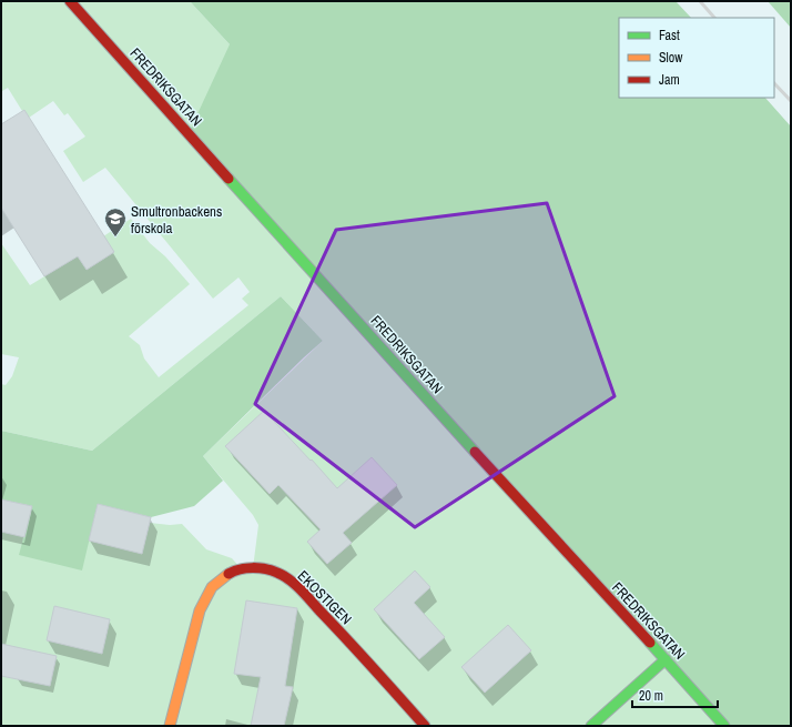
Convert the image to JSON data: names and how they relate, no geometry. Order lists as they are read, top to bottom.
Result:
{
  "streets": {
    "street": ["FREDRIKSGATAN", "EKOSTIGEN"]
  },
  "places": {
    "school or university": ["Smultronbackens förskola"]
  },
  "legend": ["Fast", "Slow", "Jam"],
  "scale_bar": "20 m"
}
